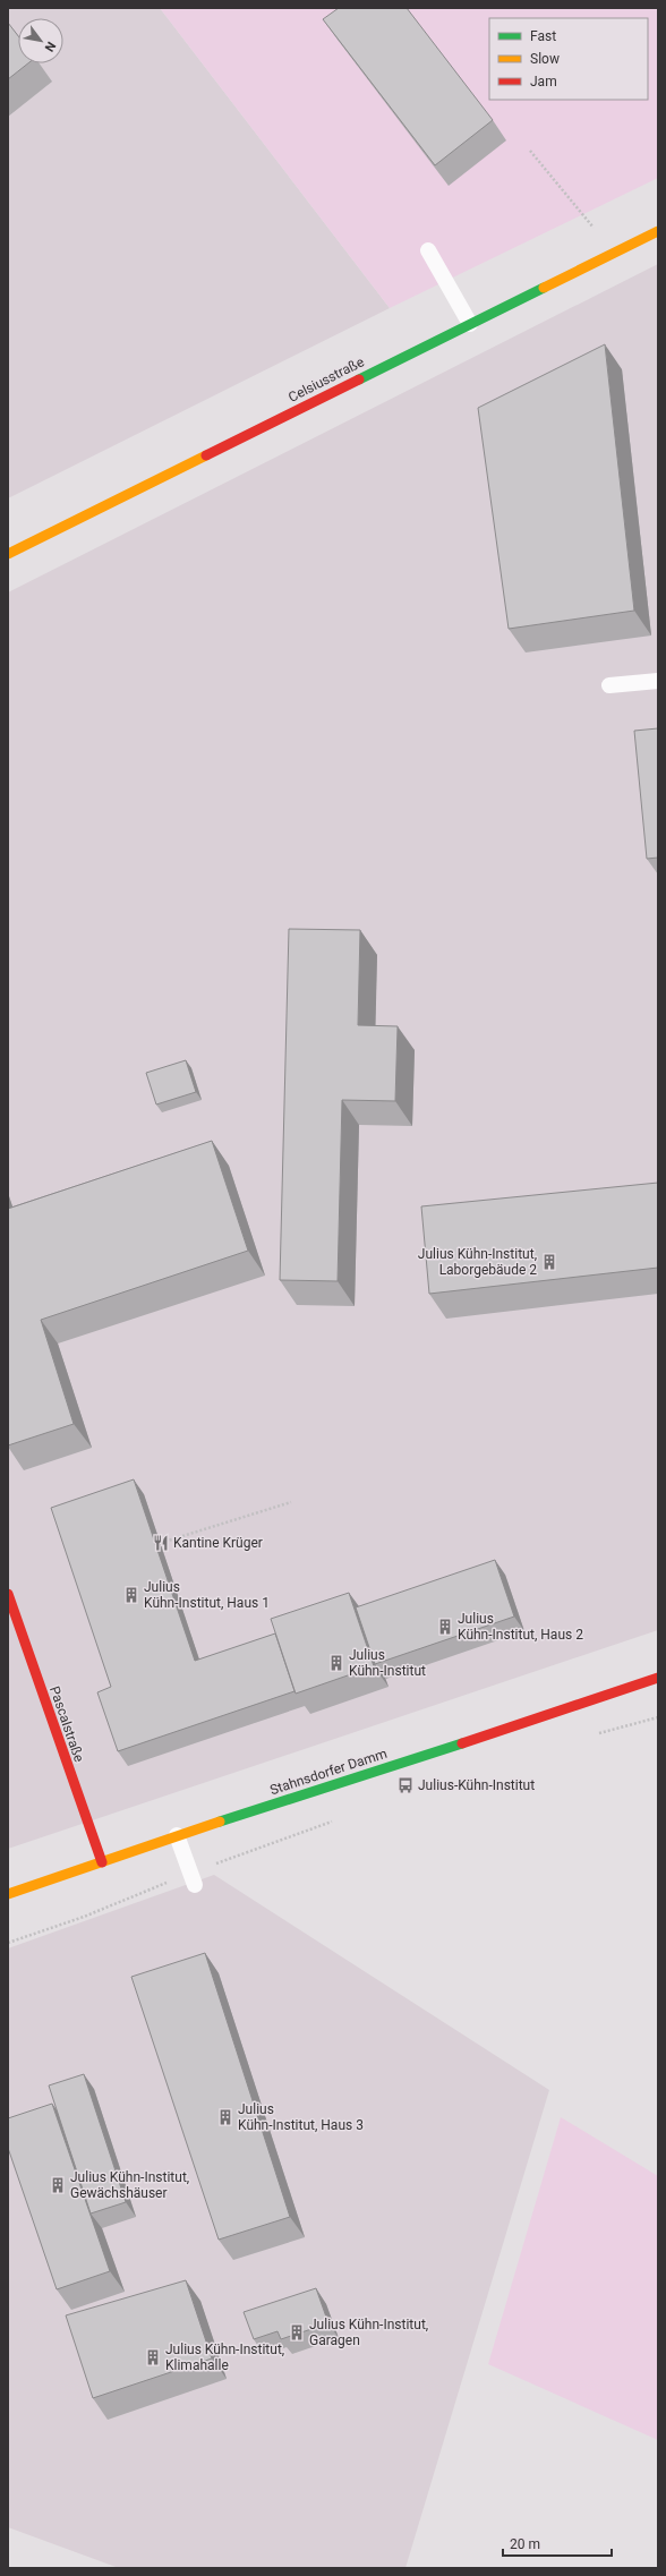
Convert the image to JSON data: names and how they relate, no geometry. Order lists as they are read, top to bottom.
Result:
{
  "streets": {
    "street": ["Celsiusstraße", "Pascalstraße", "Stahnsdorfer Damm"]
  },
  "crossings": [
    ["Pascalstraße", "Stahnsdorfer Damm"]
  ],
  "places": {
    "building": [
      "Julius Kühn-Institut, Laborgebäude 2",
      "Julius Kühn-Institut, Haus 1",
      "Julius Kühn-Institut, Haus 2",
      "Julius Kühn-Institut",
      "Julius Kühn-Institut, Haus 3",
      "Julius Kühn-Institut, Gewächshäuser",
      "Julius Kühn-Institut, Garagen",
      "Julius Kühn-Institut, Klimahalle"
    ],
    "restaurant": ["Kantine Krüger"],
    "bus stop": ["Julius-Kühn-Institut"]
  },
  "legend": ["Fast", "Slow", "Jam"],
  "scale_bar": "20 m",
  "north": "bottom right"
}
